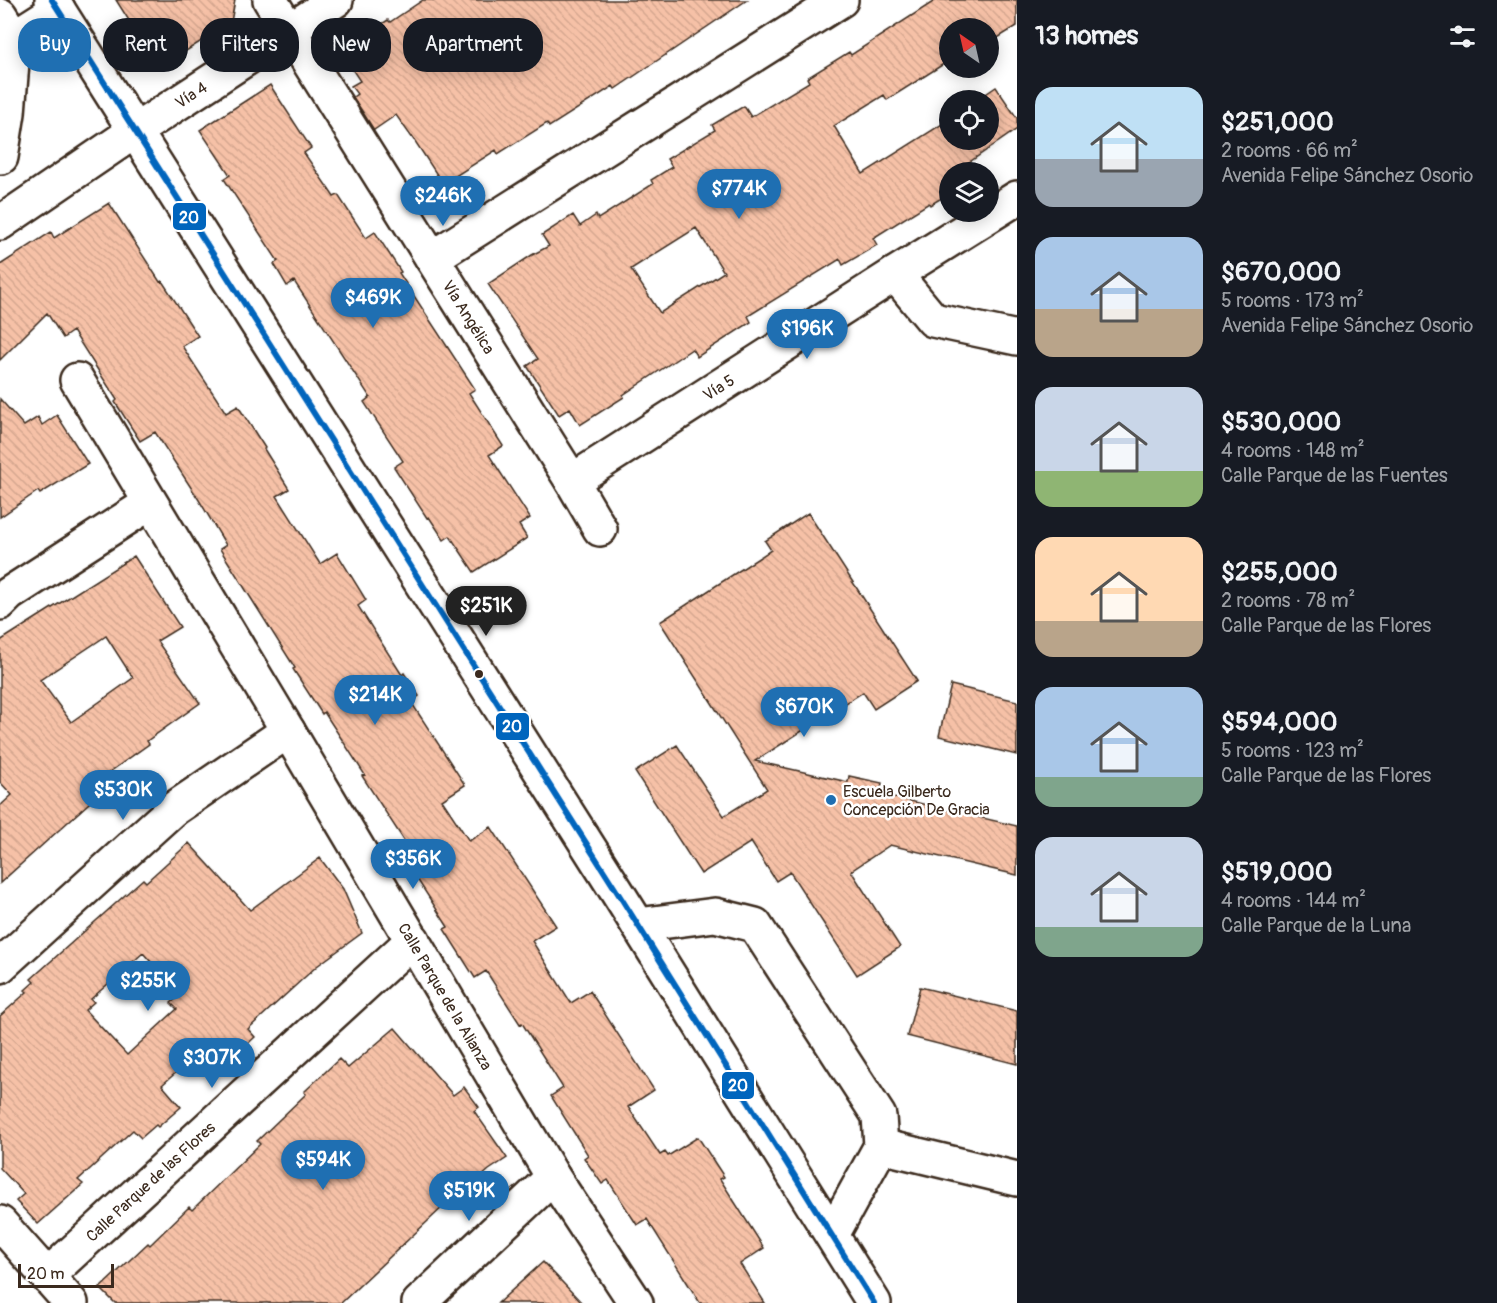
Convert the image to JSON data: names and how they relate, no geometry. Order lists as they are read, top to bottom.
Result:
{
  "streets": {
    "street": [
      "Vía 4",
      "Vía Angélica",
      "Vía 5",
      "Calle Parque de la Alianza",
      "Calle Parque de las Flores"
    ]
  },
  "crossings": [
    ["Vía Angélica", "Vía 5"],
    ["Calle Parque de la Alianza", "Calle Parque de las Flores"]
  ],
  "places": ["Escuela Gilberto Concepción De Gracia"],
  "lines": ["transit line 20"],
  "scale_bar": "20 m",
  "north": "top left",
  "page": {
    "heading": "13 homes",
    "chip": [
      "Buy",
      "Rent",
      "Filters",
      "New",
      "Apartment"
    ],
    "list": [
      {
        "name": "$251,000",
        "note": "2 rooms · 66 m² · Avenida Felipe Sánchez Osorio"
      },
      {
        "name": "$670,000",
        "note": "5 rooms · 173 m² · Avenida Felipe Sánchez Osorio"
      },
      {
        "name": "$530,000",
        "note": "4 rooms · 148 m² · Calle Parque de las Fuentes"
      },
      {
        "name": "$255,000",
        "note": "2 rooms · 78 m² · Calle Parque de las Flores"
      },
      {
        "name": "$594,000",
        "note": "5 rooms · 123 m² · Calle Parque de las Flores"
      },
      {
        "name": "$519,000",
        "note": "4 rooms · 144 m² · Calle Parque de la Luna"
      }
    ],
    "price": [
      "$774K",
      "$246K",
      "$469K",
      "$196K",
      "$251K",
      "$214K",
      "$670K",
      "$530K",
      "$356K",
      "$255K",
      "$307K",
      "$594K",
      "$519K"
    ],
    "scale": "20 m"
  }
}
